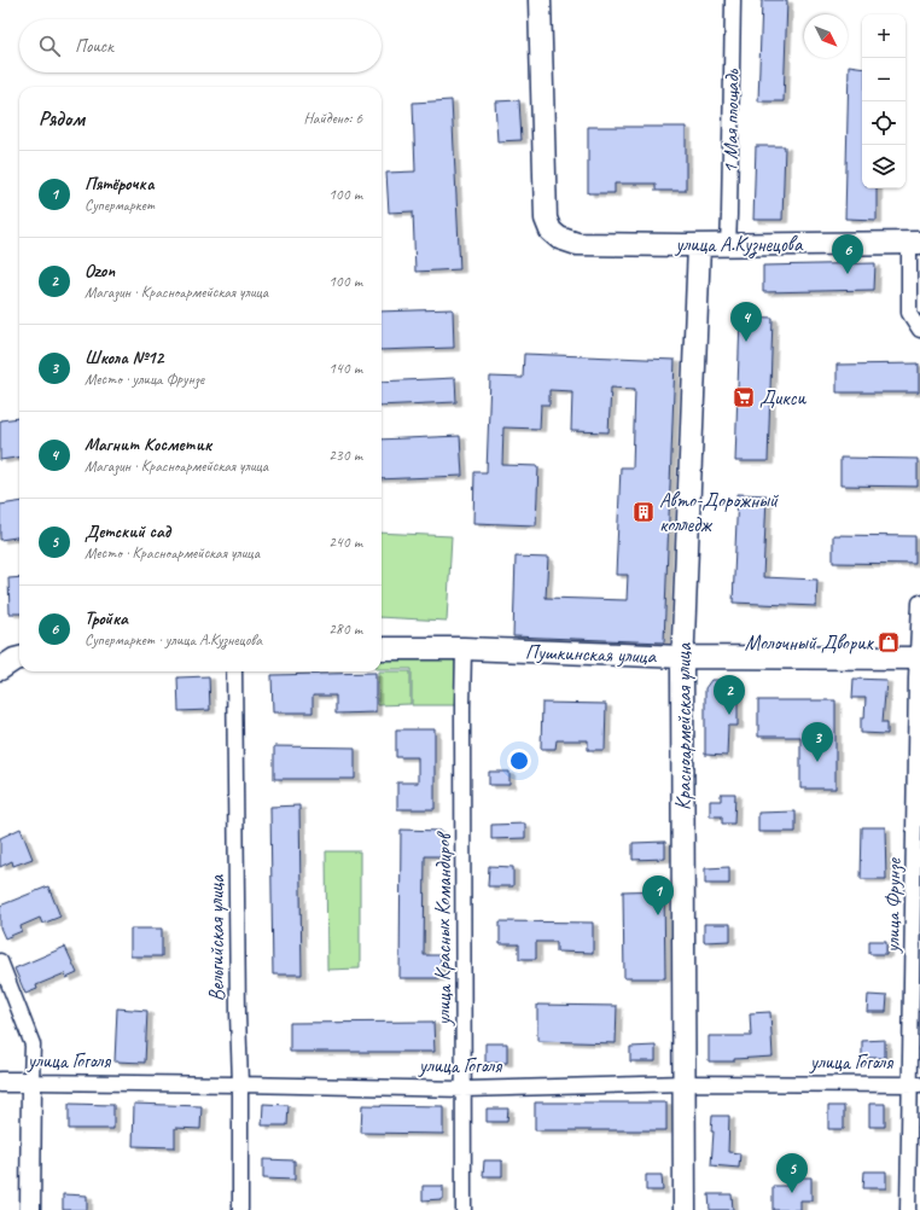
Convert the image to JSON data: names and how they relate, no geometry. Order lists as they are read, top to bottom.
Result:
{
  "streets": {
    "main road": ["улица А.Кузнецова", "Пушкинская улица", "Красноармейская улица"],
    "street": [
      "1 Мая площадь",
      "улица Фрунзе",
      "улица Красных Командиров",
      "Вельгийская улица",
      "улица Гоголя"
    ]
  },
  "crossings": [
    ["1 Мая площадь", "улица А.Кузнецова"],
    ["улица А.Кузнецова", "Красноармейская улица"],
    ["Пушкинская улица", "Красноармейская улица"],
    ["Пушкинская улица", "улица Фрунзе"],
    ["Пушкинская улица", "улица Красных Командиров"],
    ["Красноармейская улица", "улица Гоголя"],
    ["улица Фрунзе", "улица Гоголя"],
    ["улица Красных Командиров", "улица Гоголя"],
    ["Вельгийская улица", "улица Гоголя"]
  ],
  "places": {
    "supermarket": ["Дикси"],
    "building": ["Авто-Дорожный колледж"],
    "shop": ["Молочный Дворик"]
  },
  "north": "bottom right",
  "page": {
    "map_buttons": ["+", "−"],
    "search": "Поиск",
    "heading": ["Рядом", "Найдено: 6"],
    "list": [
      {
        "mark": "1",
        "name": "Пятёрочка",
        "note": "Супермаркет",
        "value": "100 m"
      },
      {
        "mark": "2",
        "name": "Ozon",
        "note": "Магазин · Красноармейская улица",
        "value": "100 m"
      },
      {
        "mark": "3",
        "name": "Школа №12",
        "note": "Место · улица Фрунзе",
        "value": "140 m"
      },
      {
        "mark": "4",
        "name": "Магнит Косметик",
        "note": "Магазин · Красноармейская улица",
        "value": "230 m"
      },
      {
        "mark": "5",
        "name": "Детский сад",
        "note": "Место · Красноармейская улица",
        "value": "240 m"
      },
      {
        "mark": "6",
        "name": "Тройка",
        "note": "Супермаркет · улица А.Кузнецова",
        "value": "280 m"
      }
    ],
    "pins": [
      "6",
      "4",
      "2",
      "3",
      "1",
      "5"
    ]
  }
}
